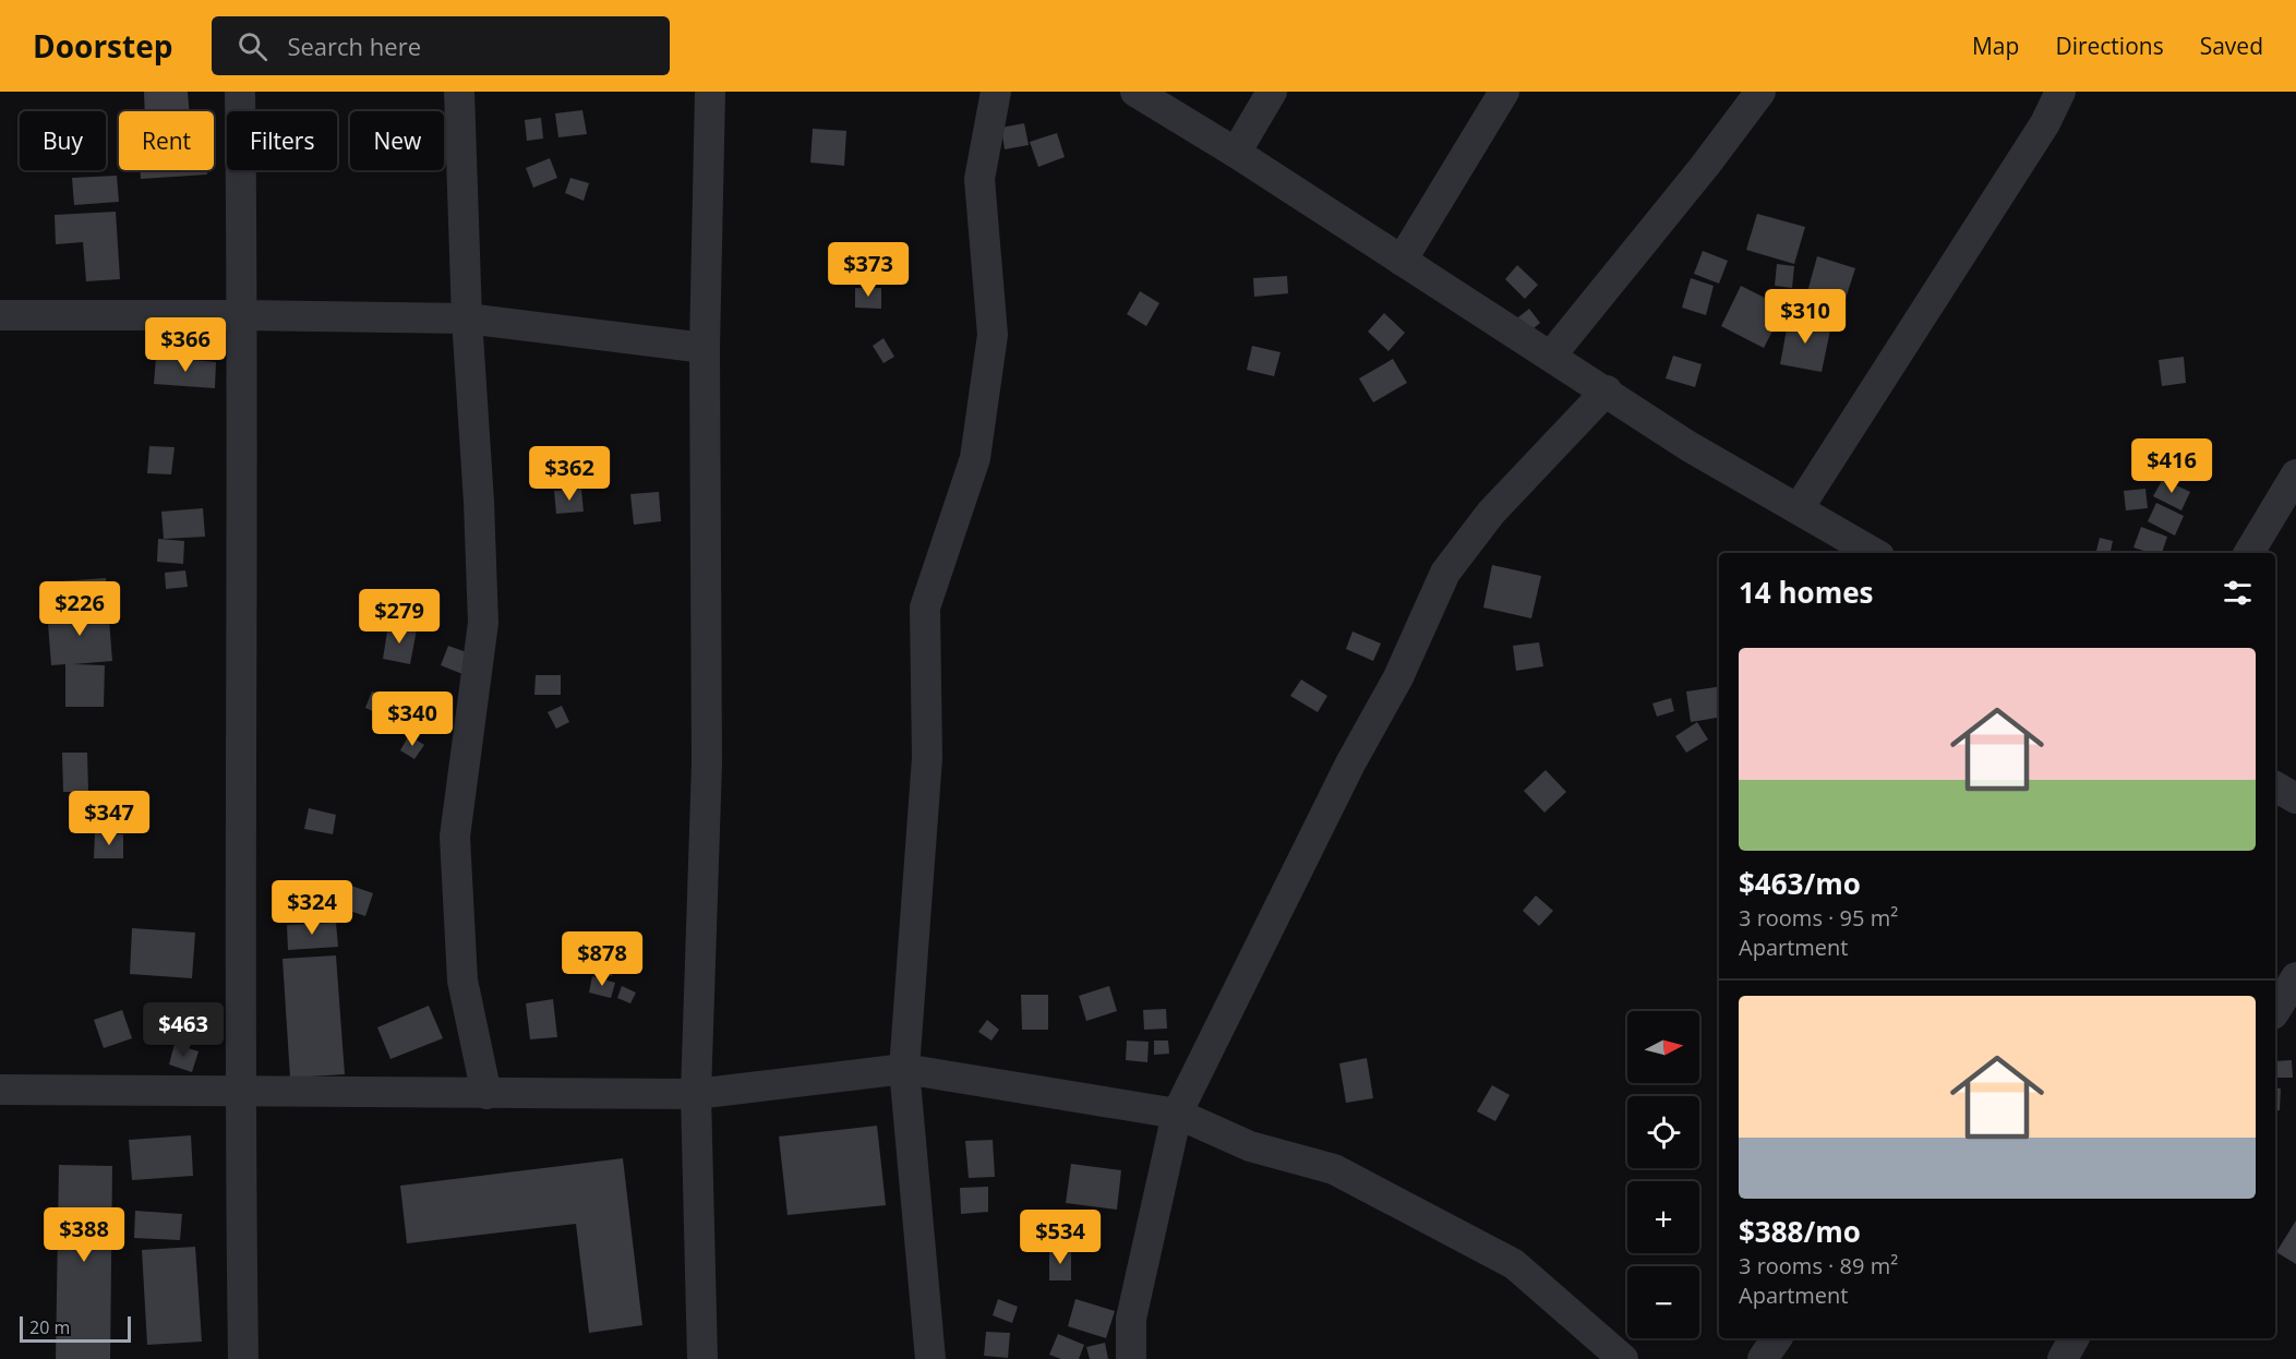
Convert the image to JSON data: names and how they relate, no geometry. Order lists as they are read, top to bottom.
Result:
{
  "scale_bar": "20 m",
  "north": "right",
  "page": {
    "header": "Doorstep",
    "search": "Search here",
    "nav": ["Map", "Directions", "Saved"],
    "chip": [
      "Buy",
      "Rent",
      "Filters",
      "New"
    ],
    "price": [
      "$373",
      "$310",
      "$366",
      "$416",
      "$362",
      "$226",
      "$279",
      "$340",
      "$347",
      "$324",
      "$878",
      "$463",
      "$388",
      "$534"
    ],
    "heading": "14 homes",
    "list": [
      {
        "name": "$463/mo",
        "note": "3 rooms · 95 m² · Apartment"
      },
      {
        "name": "$388/mo",
        "note": "3 rooms · 89 m² · Apartment"
      }
    ],
    "map_buttons": ["+", "−"],
    "scale": "20 m"
  }
}
